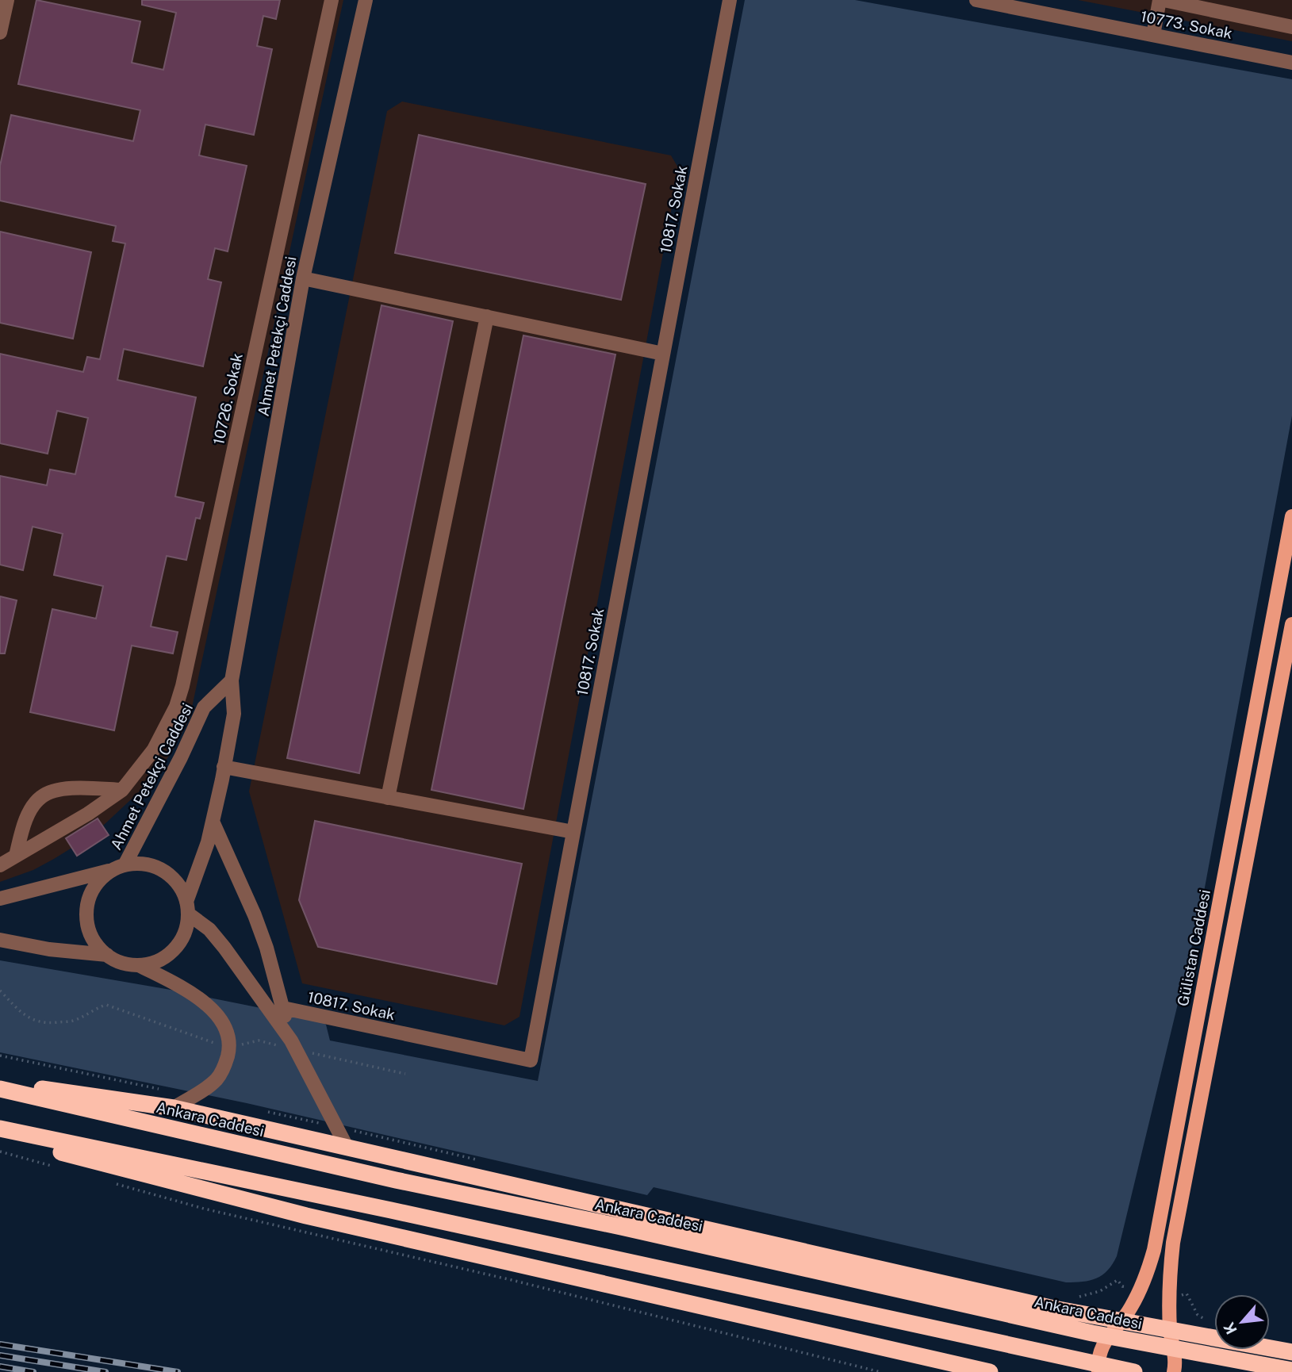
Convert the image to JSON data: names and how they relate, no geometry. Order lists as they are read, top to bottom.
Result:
{
  "streets": {
    "highway": ["Ankara Caddesi"],
    "main road": ["Gülistan Caddesi"],
    "street": [
      "10773. Sokak",
      "10817. Sokak",
      "Ahmet Petekçi Caddesi",
      "10726. Sokak"
    ]
  },
  "north": "bottom left"
}
